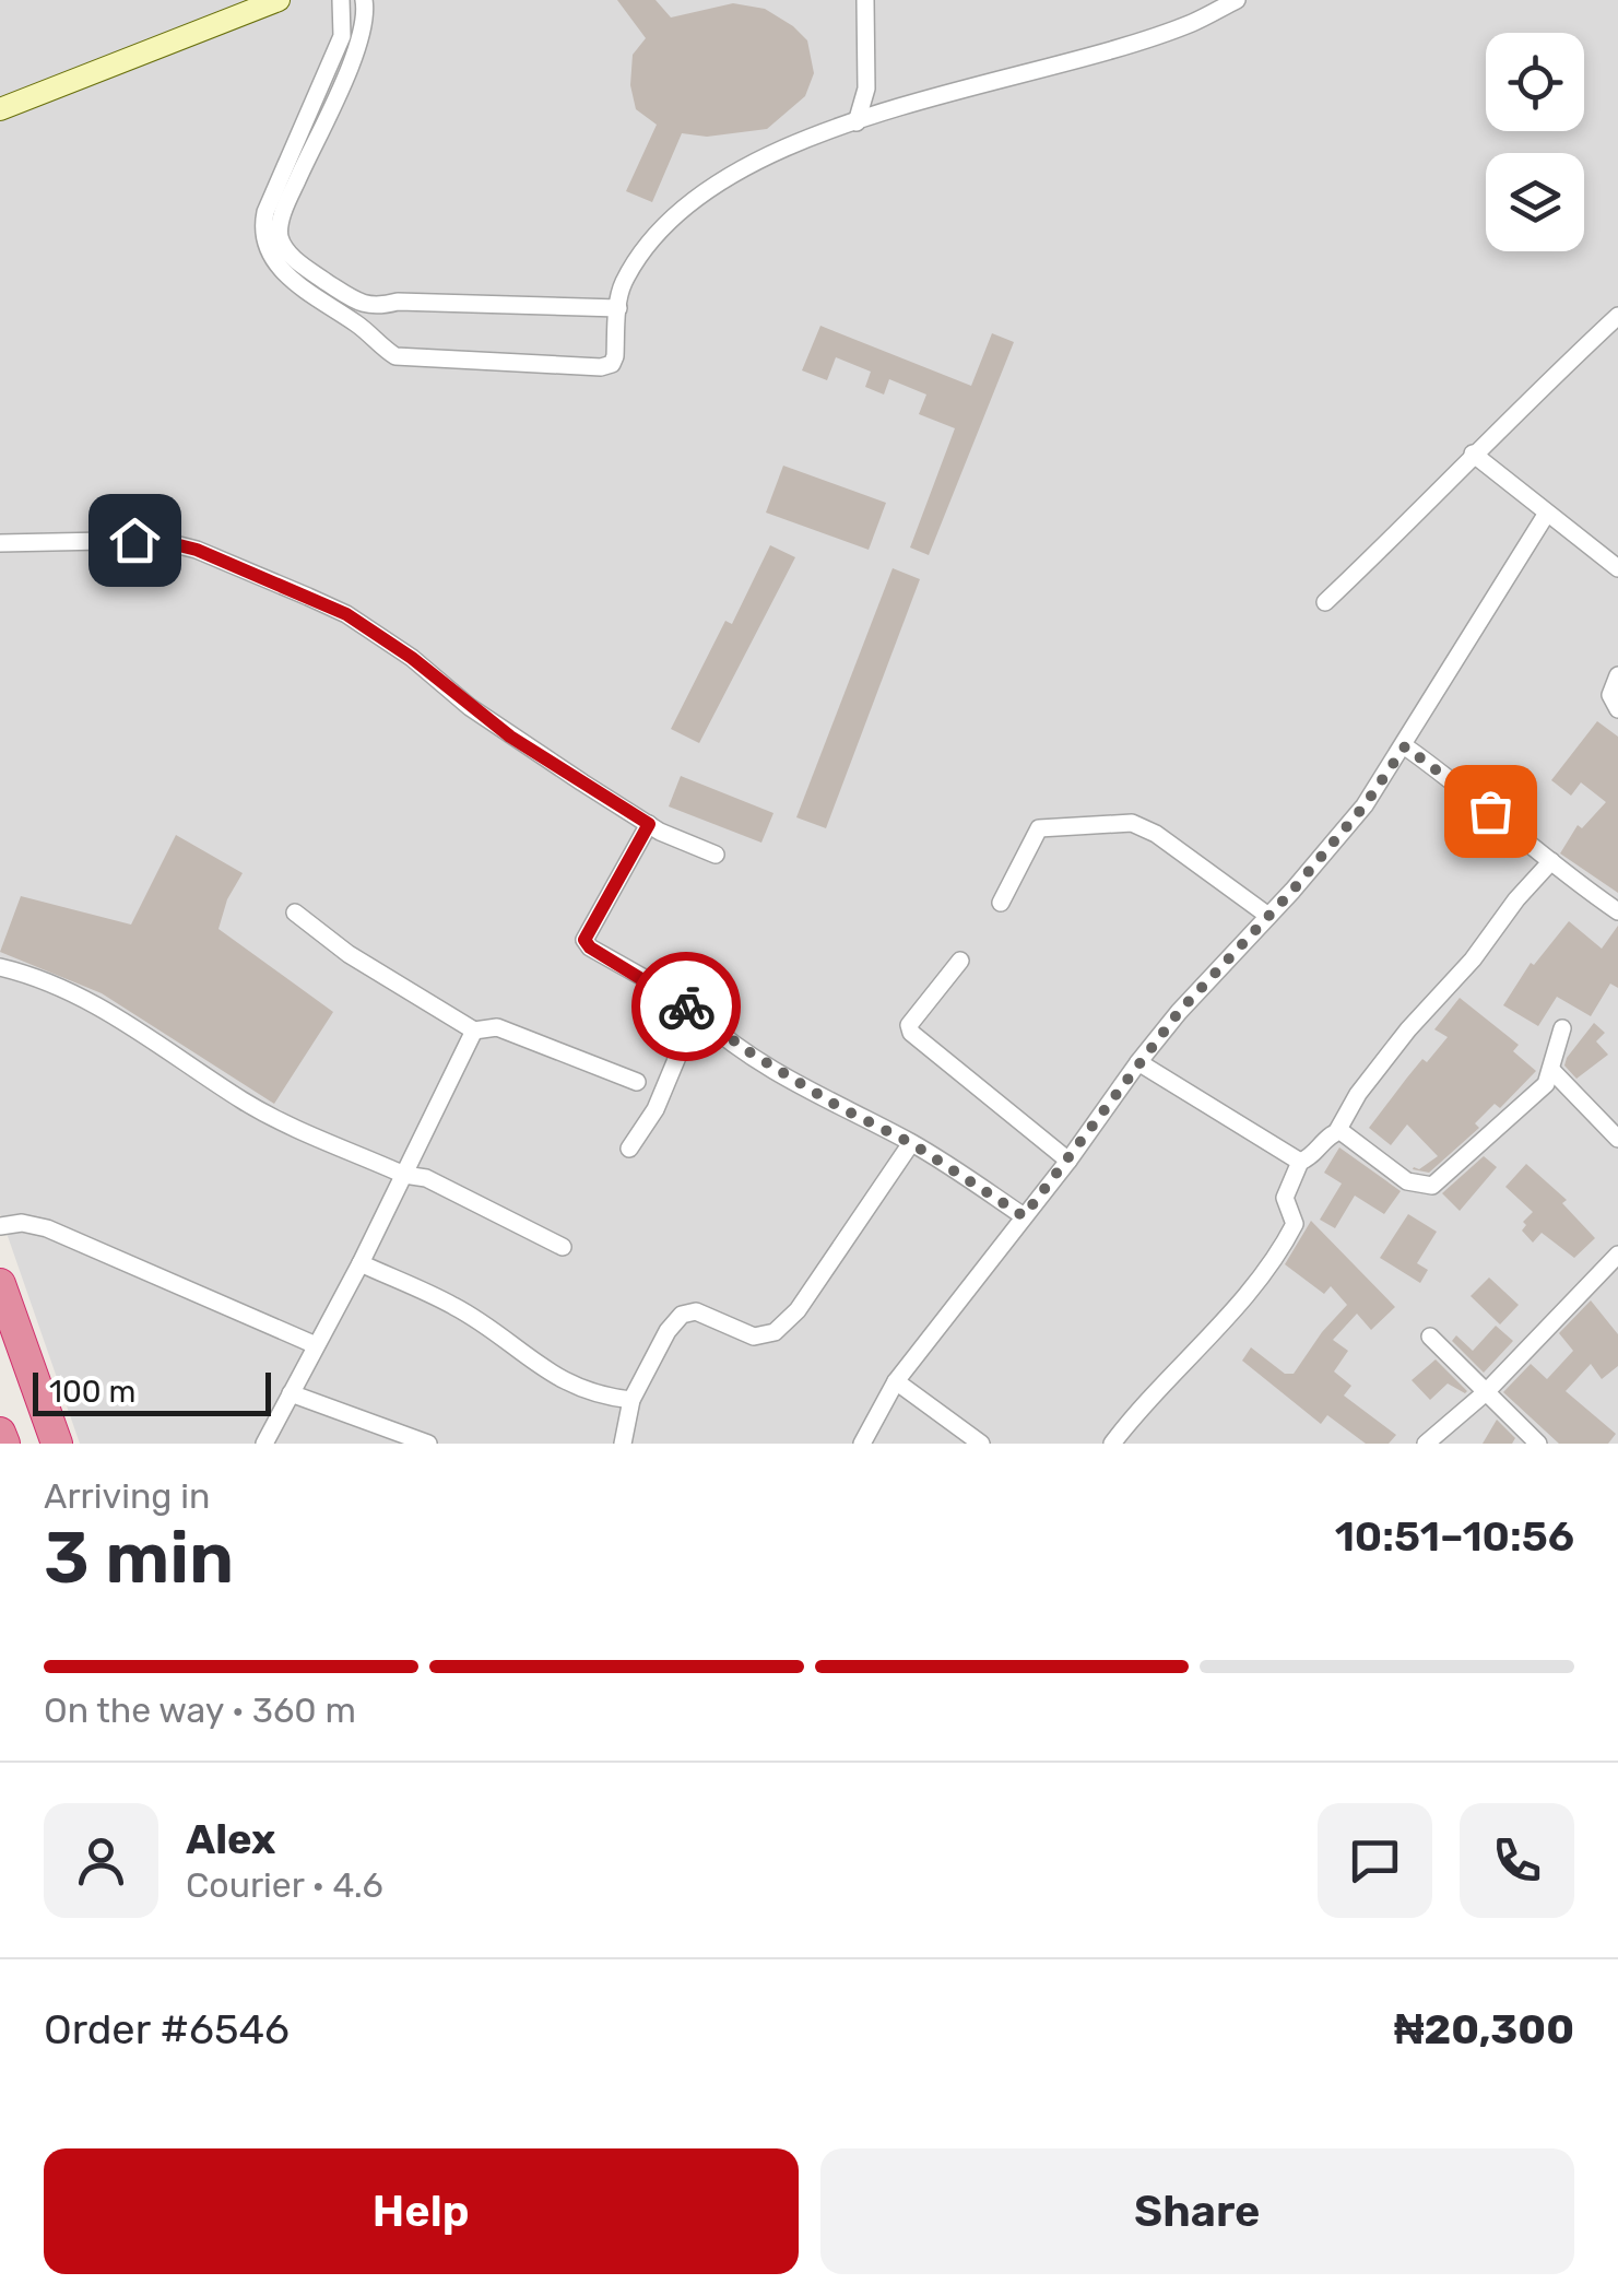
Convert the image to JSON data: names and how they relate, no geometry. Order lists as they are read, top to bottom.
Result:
{
  "scale_bar": "100 m",
  "page": {
    "scale": "100 m",
    "heading": ["3 min", "Arriving in", "10:51–10:56"],
    "panel": [
      "Alex",
      "Courier · 4.6",
      "Order #6546",
      "₦20,300"
    ],
    "bar": "On the way · 360 m",
    "buttons": ["Help", "Share"]
  }
}
